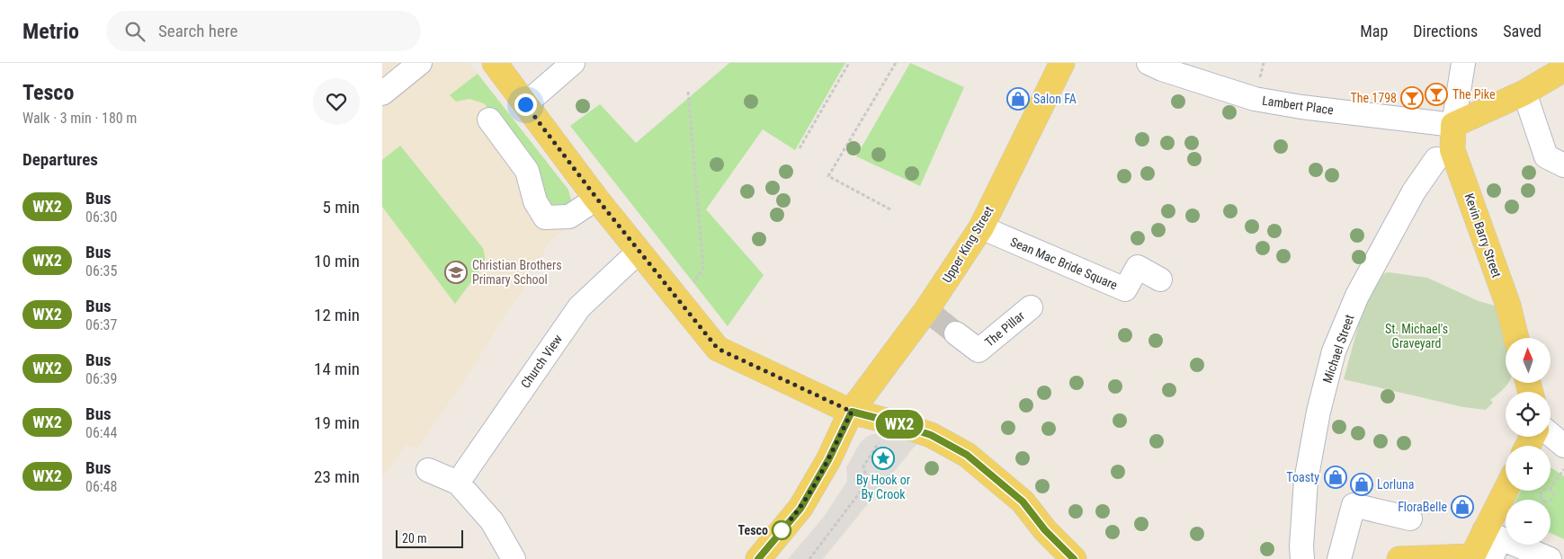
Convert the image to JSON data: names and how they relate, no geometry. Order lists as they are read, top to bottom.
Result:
{
  "streets": {
    "main road": ["Kevin Barry Street", "Upper King Street"],
    "street": [
      "Lambert Place",
      "Sean Mac Bride Square",
      "The Pillar",
      "Michael Street",
      "Church View"
    ]
  },
  "crossings": [
    ["Lambert Place", "Kevin Barry Street"],
    ["Upper King Street", "Sean Mac Bride Square"]
  ],
  "parks": ["St. Michael's Graveyard"],
  "places": {
    "bar": ["The Pike", "The 1798"],
    "shop": [
      "Salon FA",
      "Toasty",
      "Lorluna",
      "FloraBelle"
    ],
    "school or university": ["Christian Brothers Primary School"],
    "place": ["By Hook or By Crook"],
    "other": ["Tesco"]
  },
  "lines": ["bus line WX2"],
  "scale_bar": "20 m",
  "north": "top",
  "page": {
    "header": "Metrio",
    "search": "Search here",
    "nav": ["Map", "Directions", "Saved"],
    "heading": [
      ["Tesco", "Walk · 3 min · 180 m"],
      "Departures"
    ],
    "on_map": "WX2",
    "list": [
      {
        "mark": "WX2",
        "name": "Bus",
        "note": "06:30",
        "value": "5 min"
      },
      {
        "mark": "WX2",
        "name": "Bus",
        "note": "06:35",
        "value": "10 min"
      },
      {
        "mark": "WX2",
        "name": "Bus",
        "note": "06:37",
        "value": "12 min"
      },
      {
        "mark": "WX2",
        "name": "Bus",
        "note": "06:39",
        "value": "14 min"
      },
      {
        "mark": "WX2",
        "name": "Bus",
        "note": "06:44",
        "value": "19 min"
      },
      {
        "mark": "WX2",
        "name": "Bus",
        "note": "06:48",
        "value": "23 min"
      }
    ],
    "map_buttons": ["+", "−"],
    "scale": "20 m"
  }
}
